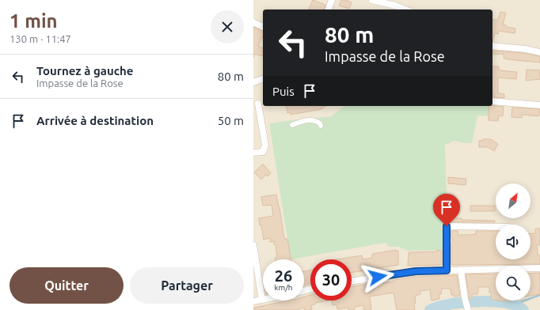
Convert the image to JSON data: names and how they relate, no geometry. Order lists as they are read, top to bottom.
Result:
{
  "north": "top right",
  "page": {
    "heading": ["1 min", "130 m · 11:47"],
    "turn": ["80 m", "Impasse de la Rose"],
    "list": [
      {
        "name": "Tournez à gauche",
        "note": "Impasse de la Rose",
        "value": "80 m"
      },
      {
        "name": "Arrivée à destination",
        "value": "50 m"
      }
    ],
    "then": "Puis",
    "speed": "26 km/h",
    "limit": "30",
    "buttons": ["Quitter", "Partager"]
  }
}
